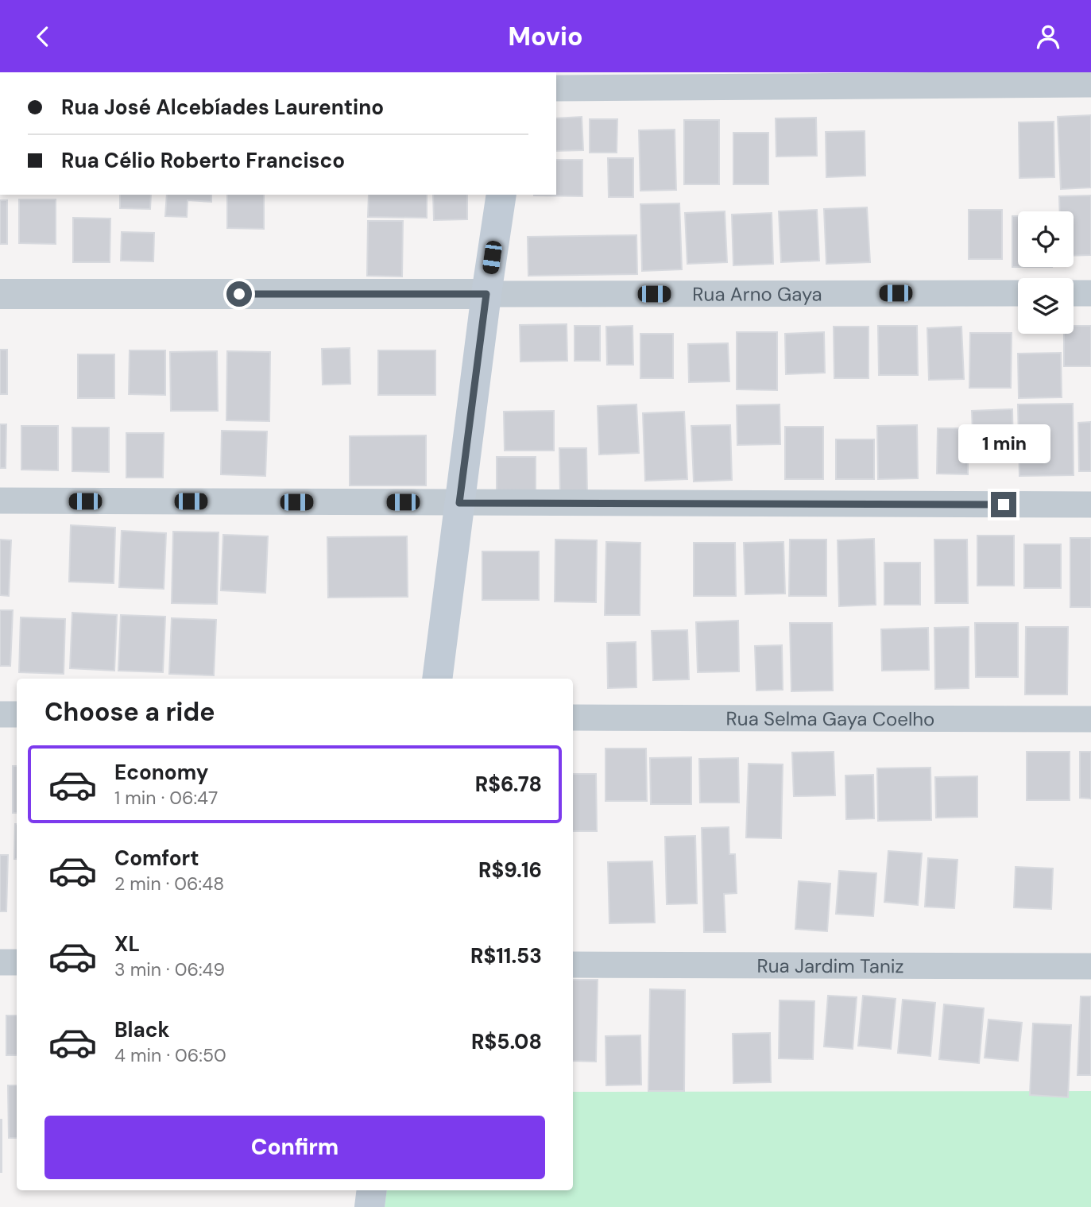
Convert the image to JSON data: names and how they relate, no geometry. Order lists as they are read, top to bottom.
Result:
{
  "streets": {
    "street": ["Rua Arno Gaya", "Rua Selma Gaya Coelho", "Rua Jardim Taniz"]
  },
  "page": {
    "header": "Movio",
    "banner": ["Rua José Alcebíades Laurentino", "Rua Célio Roberto Francisco"],
    "bubble": "1 min",
    "heading": "Choose a ride",
    "list": [
      {
        "name": "Economy",
        "note": "1 min · 06:47",
        "value": "R$6.78"
      },
      {
        "name": "Comfort",
        "note": "2 min · 06:48",
        "value": "R$9.16"
      },
      {
        "name": "XL",
        "note": "3 min · 06:49",
        "value": "R$11.53"
      },
      {
        "name": "Black",
        "note": "4 min · 06:50",
        "value": "R$5.08"
      }
    ],
    "buttons": "Confirm"
  }
}
